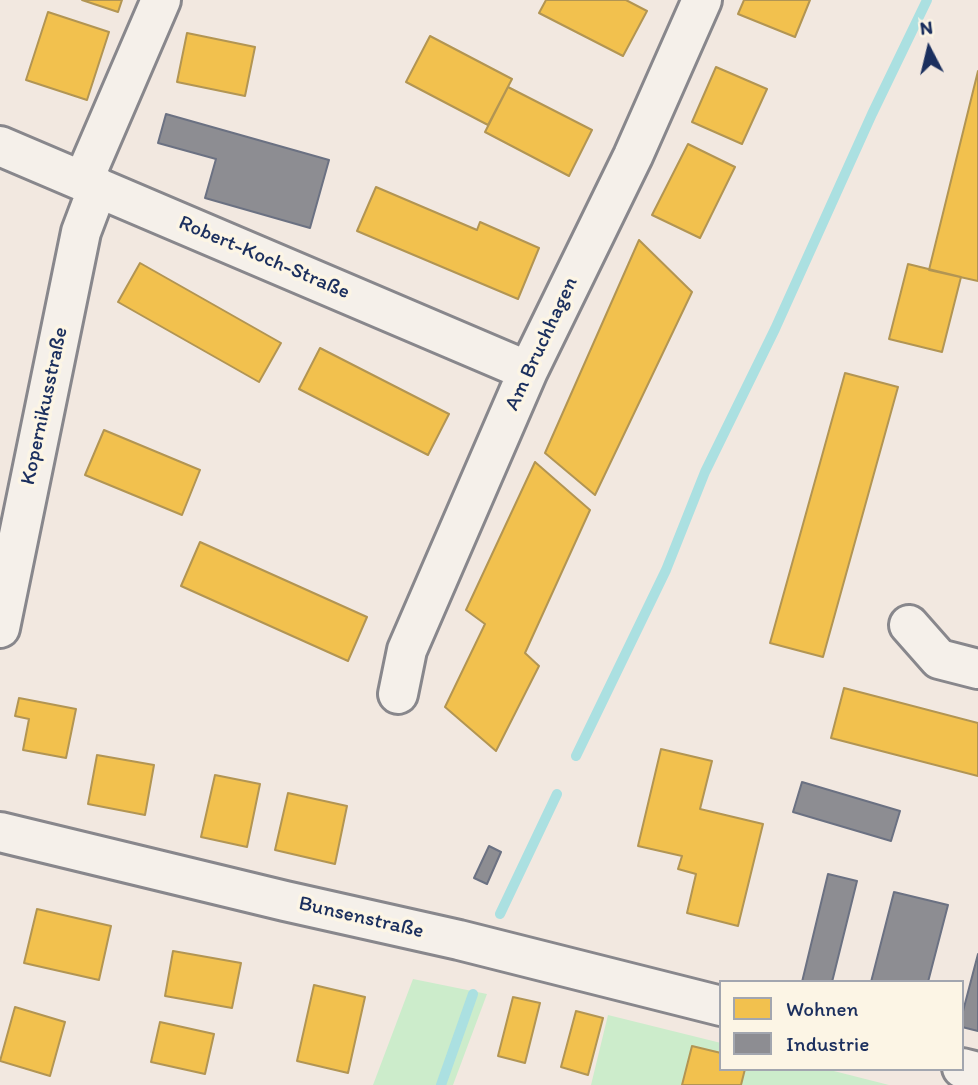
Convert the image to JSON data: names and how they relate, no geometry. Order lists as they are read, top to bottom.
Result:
{
  "streets": {
    "street": [
      "Robert-Koch-Straße",
      "Am Bruchhagen",
      "Kopernikusstraße",
      "Bunsenstraße"
    ]
  },
  "crossings": [
    ["Robert-Koch-Straße", "Am Bruchhagen"],
    ["Robert-Koch-Straße", "Kopernikusstraße"]
  ],
  "legend": ["Wohnen", "Industrie"],
  "north": "top"
}
